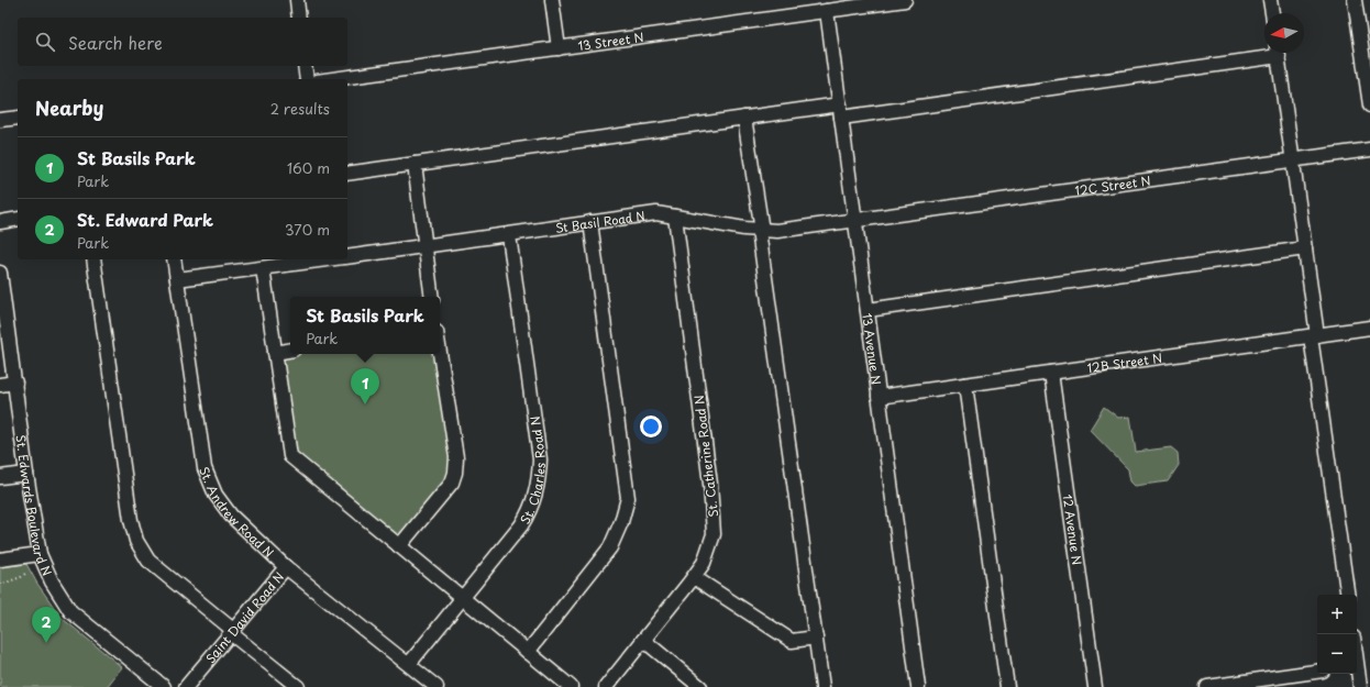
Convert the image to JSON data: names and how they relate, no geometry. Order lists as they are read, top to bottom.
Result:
{
  "streets": {
    "street": [
      "13 Street N",
      "12C Street N",
      "St Basil Road N",
      "13 Avenue N",
      "12B Street N",
      "St. Catherine Road N",
      "St. Charles Road N",
      "St. Edwards Boulevard N",
      "St. Andrew Road N",
      "12 Avenue N",
      "Saint David Road N"
    ]
  },
  "crossings": [
    ["13 Street N", "13 Avenue N"],
    ["12C Street N", "St Basil Road N"],
    ["12C Street N", "13 Avenue N"],
    ["St Basil Road N", "13 Avenue N"],
    ["St Basil Road N", "St. Catherine Road N"],
    ["St Basil Road N", "St. Charles Road N"],
    ["St Basil Road N", "St. Andrew Road N"],
    ["13 Avenue N", "12B Street N"],
    ["12B Street N", "12 Avenue N"],
    ["St. Charles Road N", "St. Andrew Road N"],
    ["St. Andrew Road N", "Saint David Road N"]
  ],
  "north": "left",
  "page": {
    "search": "Search here",
    "heading": ["Nearby", "2 results"],
    "list": [
      {
        "mark": "1",
        "name": "St Basils Park",
        "note": "Park",
        "value": "160 m"
      },
      {
        "mark": "2",
        "name": "St. Edward Park",
        "note": "Park",
        "value": "370 m"
      }
    ],
    "popup": ["St Basils Park", "Park"],
    "pins": ["1", "2"],
    "map_buttons": ["+", "−"]
  }
}
